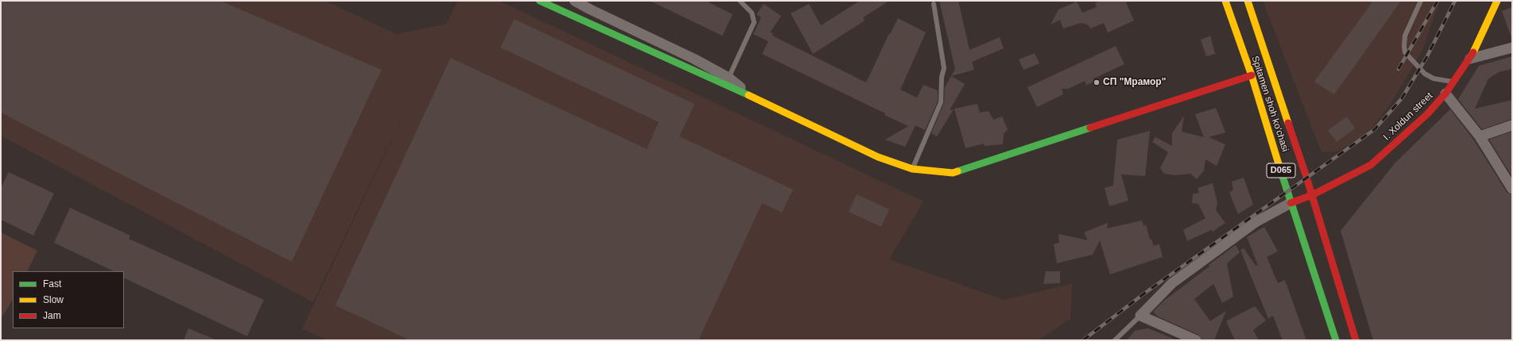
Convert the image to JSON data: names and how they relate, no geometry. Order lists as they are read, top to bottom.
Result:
{
  "streets": {
    "street": ["Spitamen shoh ko'chasi", "I. Xoldun street", "D065"]
  },
  "crossings": [
    ["Spitamen shoh ko'chasi", "I. Xoldun street"]
  ],
  "places": ["СП \"Мрамор\""],
  "legend": ["Fast", "Slow", "Jam"]
}
